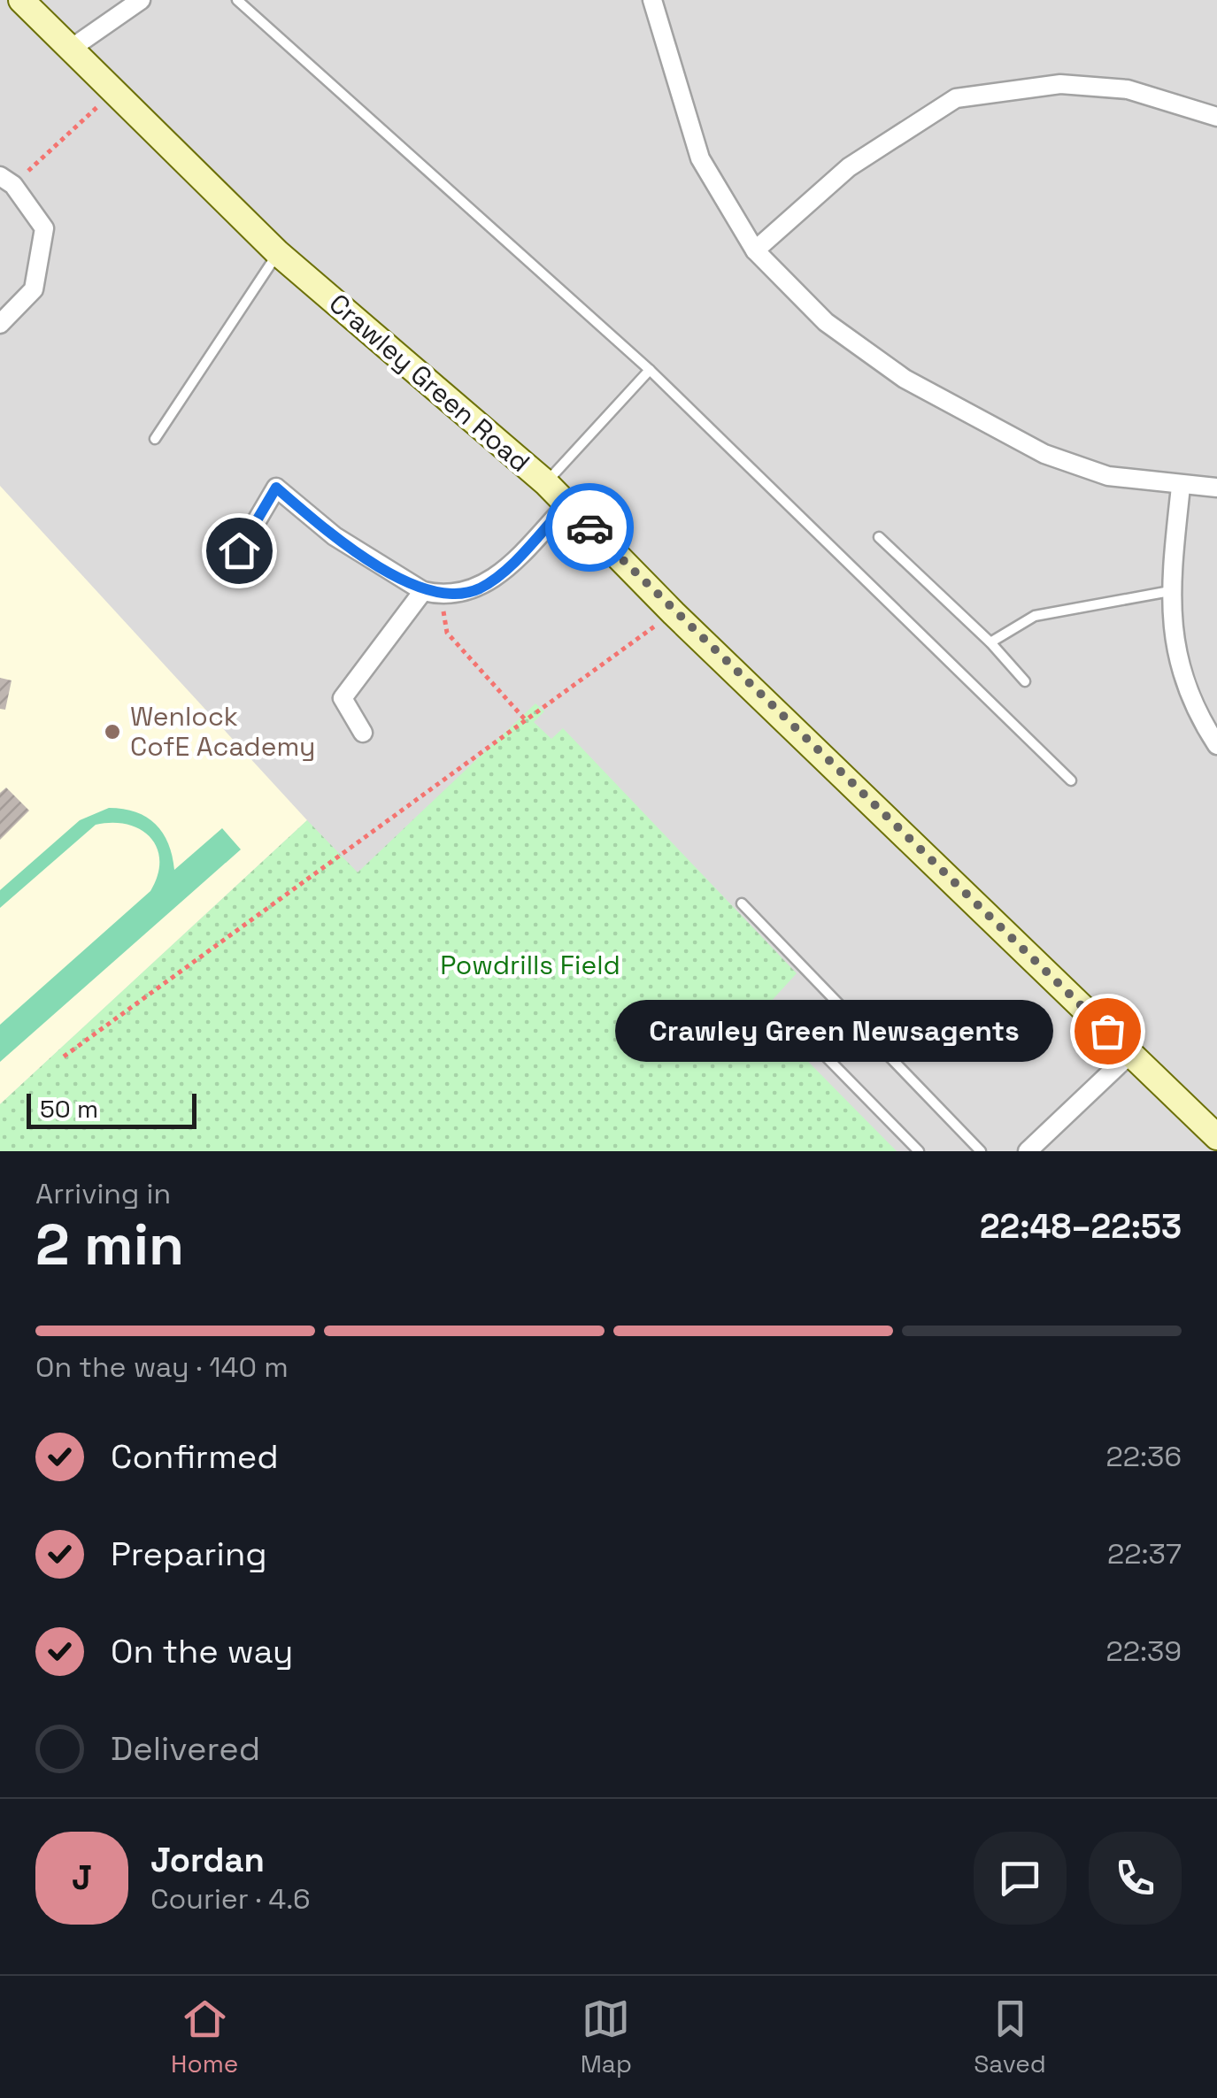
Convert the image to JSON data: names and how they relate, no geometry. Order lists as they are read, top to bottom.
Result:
{
  "streets": {
    "street": ["Crawley Green Road"]
  },
  "parks": ["Powdrills Field"],
  "places": ["Wenlock CofE Academy", "Crawley Green Newsagents"],
  "scale_bar": "50 m",
  "page": {
    "bubble": "Crawley Green Newsagents",
    "scale": "50 m",
    "heading": ["2 min", "Arriving in", "22:48–22:53"],
    "panel": ["Jordan", "Courier · 4.6"],
    "bar": "On the way · 140 m",
    "list": [
      ["Confirmed", "22:36"],
      ["Preparing", "22:37"],
      ["On the way", "22:39"],
      "Delivered"
    ],
    "round": "J",
    "tabs": ["Home", "Map", "Saved"]
  }
}
